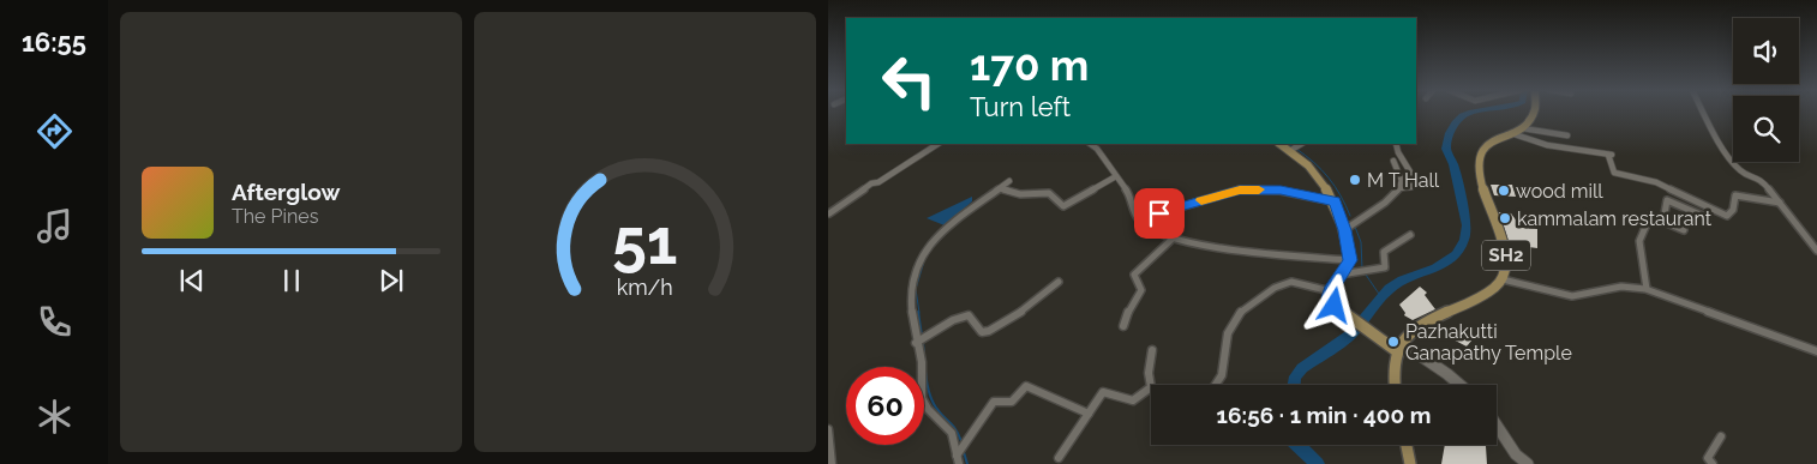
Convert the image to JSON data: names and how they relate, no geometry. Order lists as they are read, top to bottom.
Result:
{
  "streets": {
    "main road": ["SH2"]
  },
  "places": [
    "M T Hall",
    "wood mill",
    "kammalam restaurant",
    "Pazhakutti Ganapathy Temple"
  ],
  "page": {
    "tabs": "16:55",
    "turn": ["170 m", "Turn left"],
    "song": ["Afterglow", "The Pines"],
    "limit": "60",
    "trip": "16:56 · 1 min · 400 m",
    "gauge": ["51", "km/h"]
  }
}
